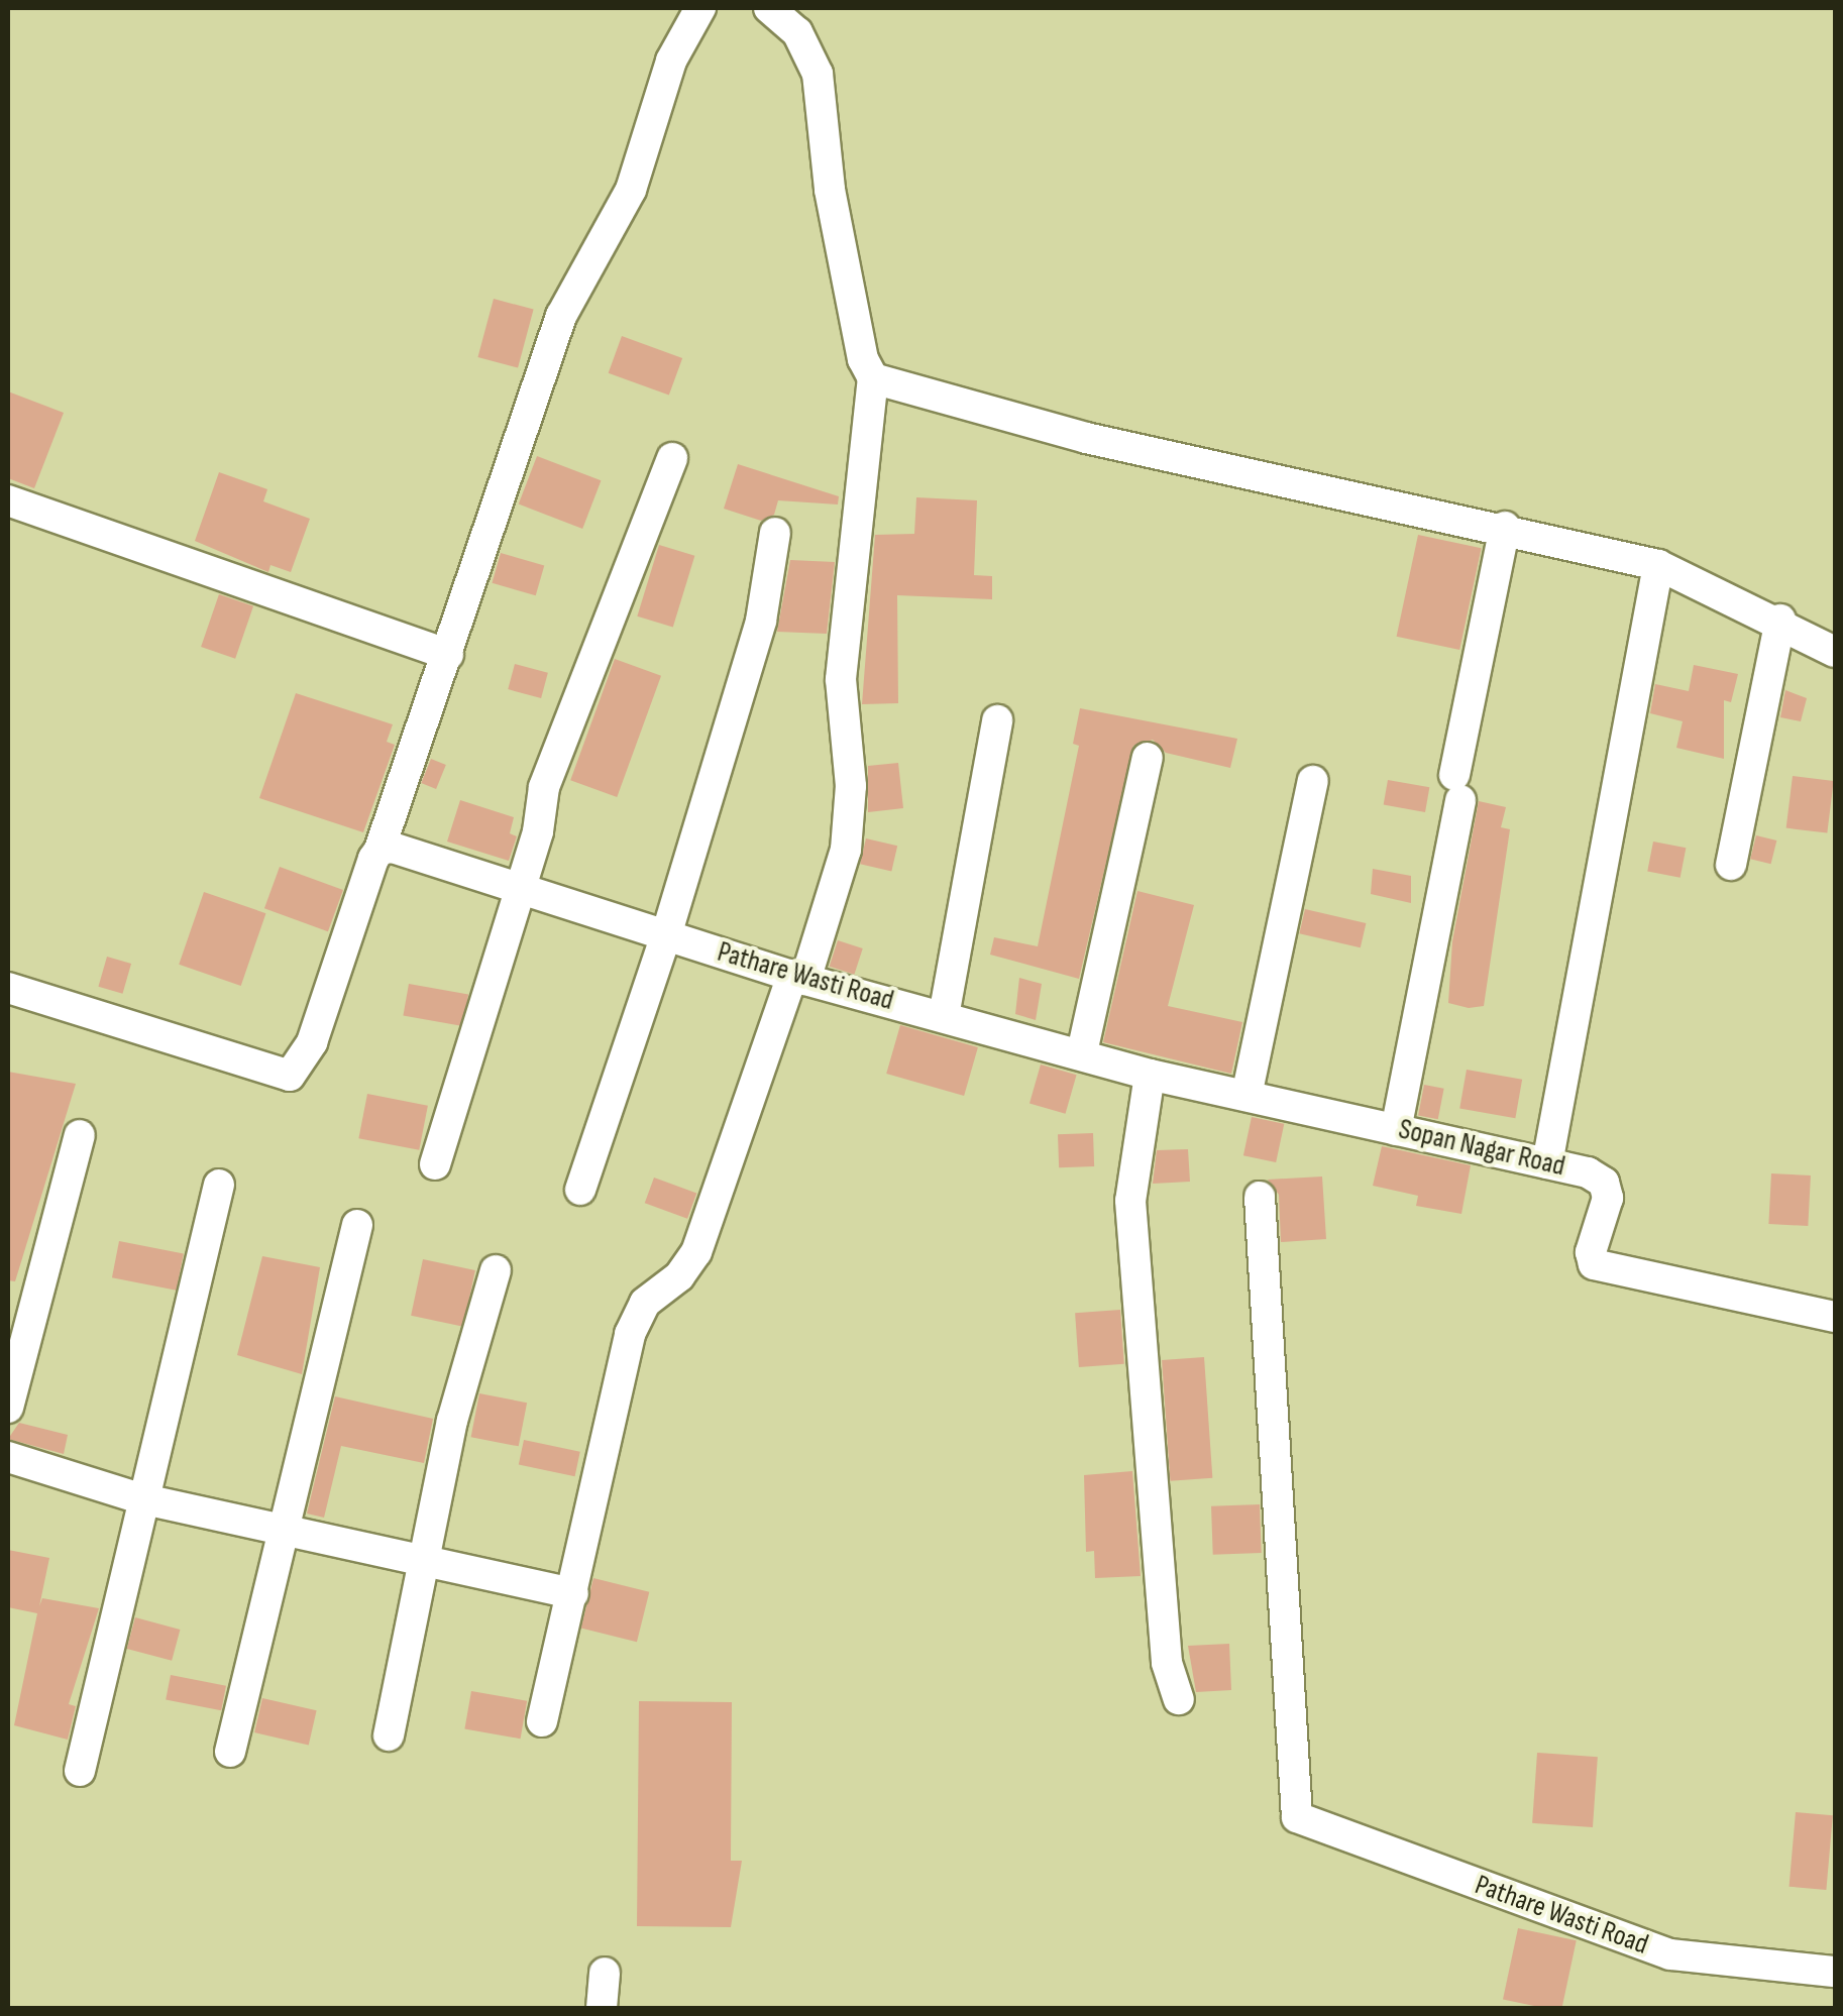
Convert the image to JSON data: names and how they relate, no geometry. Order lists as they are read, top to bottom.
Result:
{
  "streets": {
    "street": ["Pathare Wasti Road", "Sopan Nagar Road"]
  },
  "crossings": [
    ["Pathare Wasti Road", "Sopan Nagar Road"]
  ]
}
